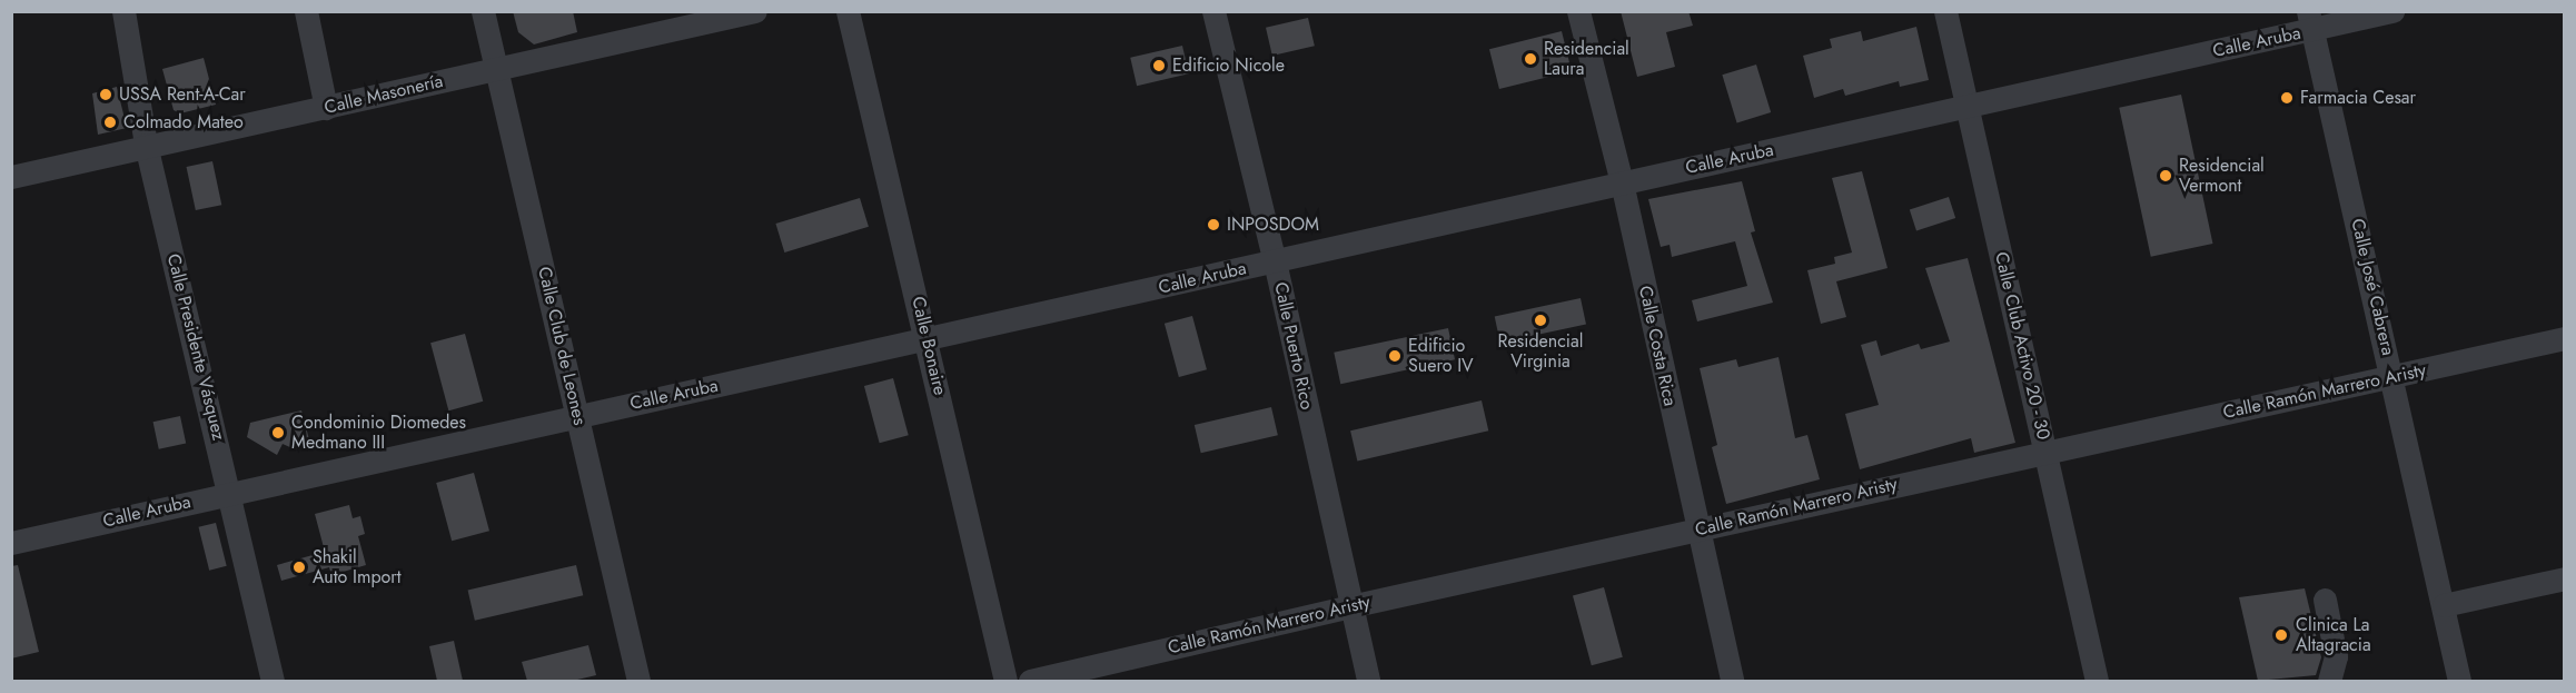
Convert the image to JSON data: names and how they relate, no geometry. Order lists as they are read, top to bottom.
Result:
{
  "streets": {
    "street": [
      "Calle Aruba",
      "Calle Masonería",
      "Calle José Cabrera",
      "Calle Club de Leones",
      "Calle Bonaire",
      "Calle Puerto Rico",
      "Calle Costa Rica",
      "Calle Club Activo 20 - 30",
      "Calle Presidente Vásquez",
      "Calle Ramón Marrero Aristy"
    ]
  },
  "crossings": [
    ["Calle Aruba", "Calle José Cabrera"],
    ["Calle Aruba", "Calle Club de Leones"],
    ["Calle Aruba", "Calle Bonaire"],
    ["Calle Aruba", "Calle Puerto Rico"],
    ["Calle Aruba", "Calle Costa Rica"],
    ["Calle Aruba", "Calle Club Activo 20 - 30"],
    ["Calle Aruba", "Calle Presidente Vásquez"],
    ["Calle Masonería", "Calle Club de Leones"],
    ["Calle Masonería", "Calle Presidente Vásquez"],
    ["Calle José Cabrera", "Calle Ramón Marrero Aristy"],
    ["Calle Puerto Rico", "Calle Ramón Marrero Aristy"],
    ["Calle Costa Rica", "Calle Ramón Marrero Aristy"],
    ["Calle Club Activo 20 - 30", "Calle Ramón Marrero Aristy"]
  ],
  "places": [
    "Residencial Laura",
    "Edificio Nicole",
    "USSA Rent-A-Car",
    "Farmacia Cesar",
    "Colmado Mateo",
    "Residencial Vermont",
    "INPOSDOM",
    "Residencial Virginia",
    "Edificio Suero IV",
    "Condominio Diomedes Medmano III",
    "Shakil Auto Import",
    "Clinica La Altagracia"
  ]
}
